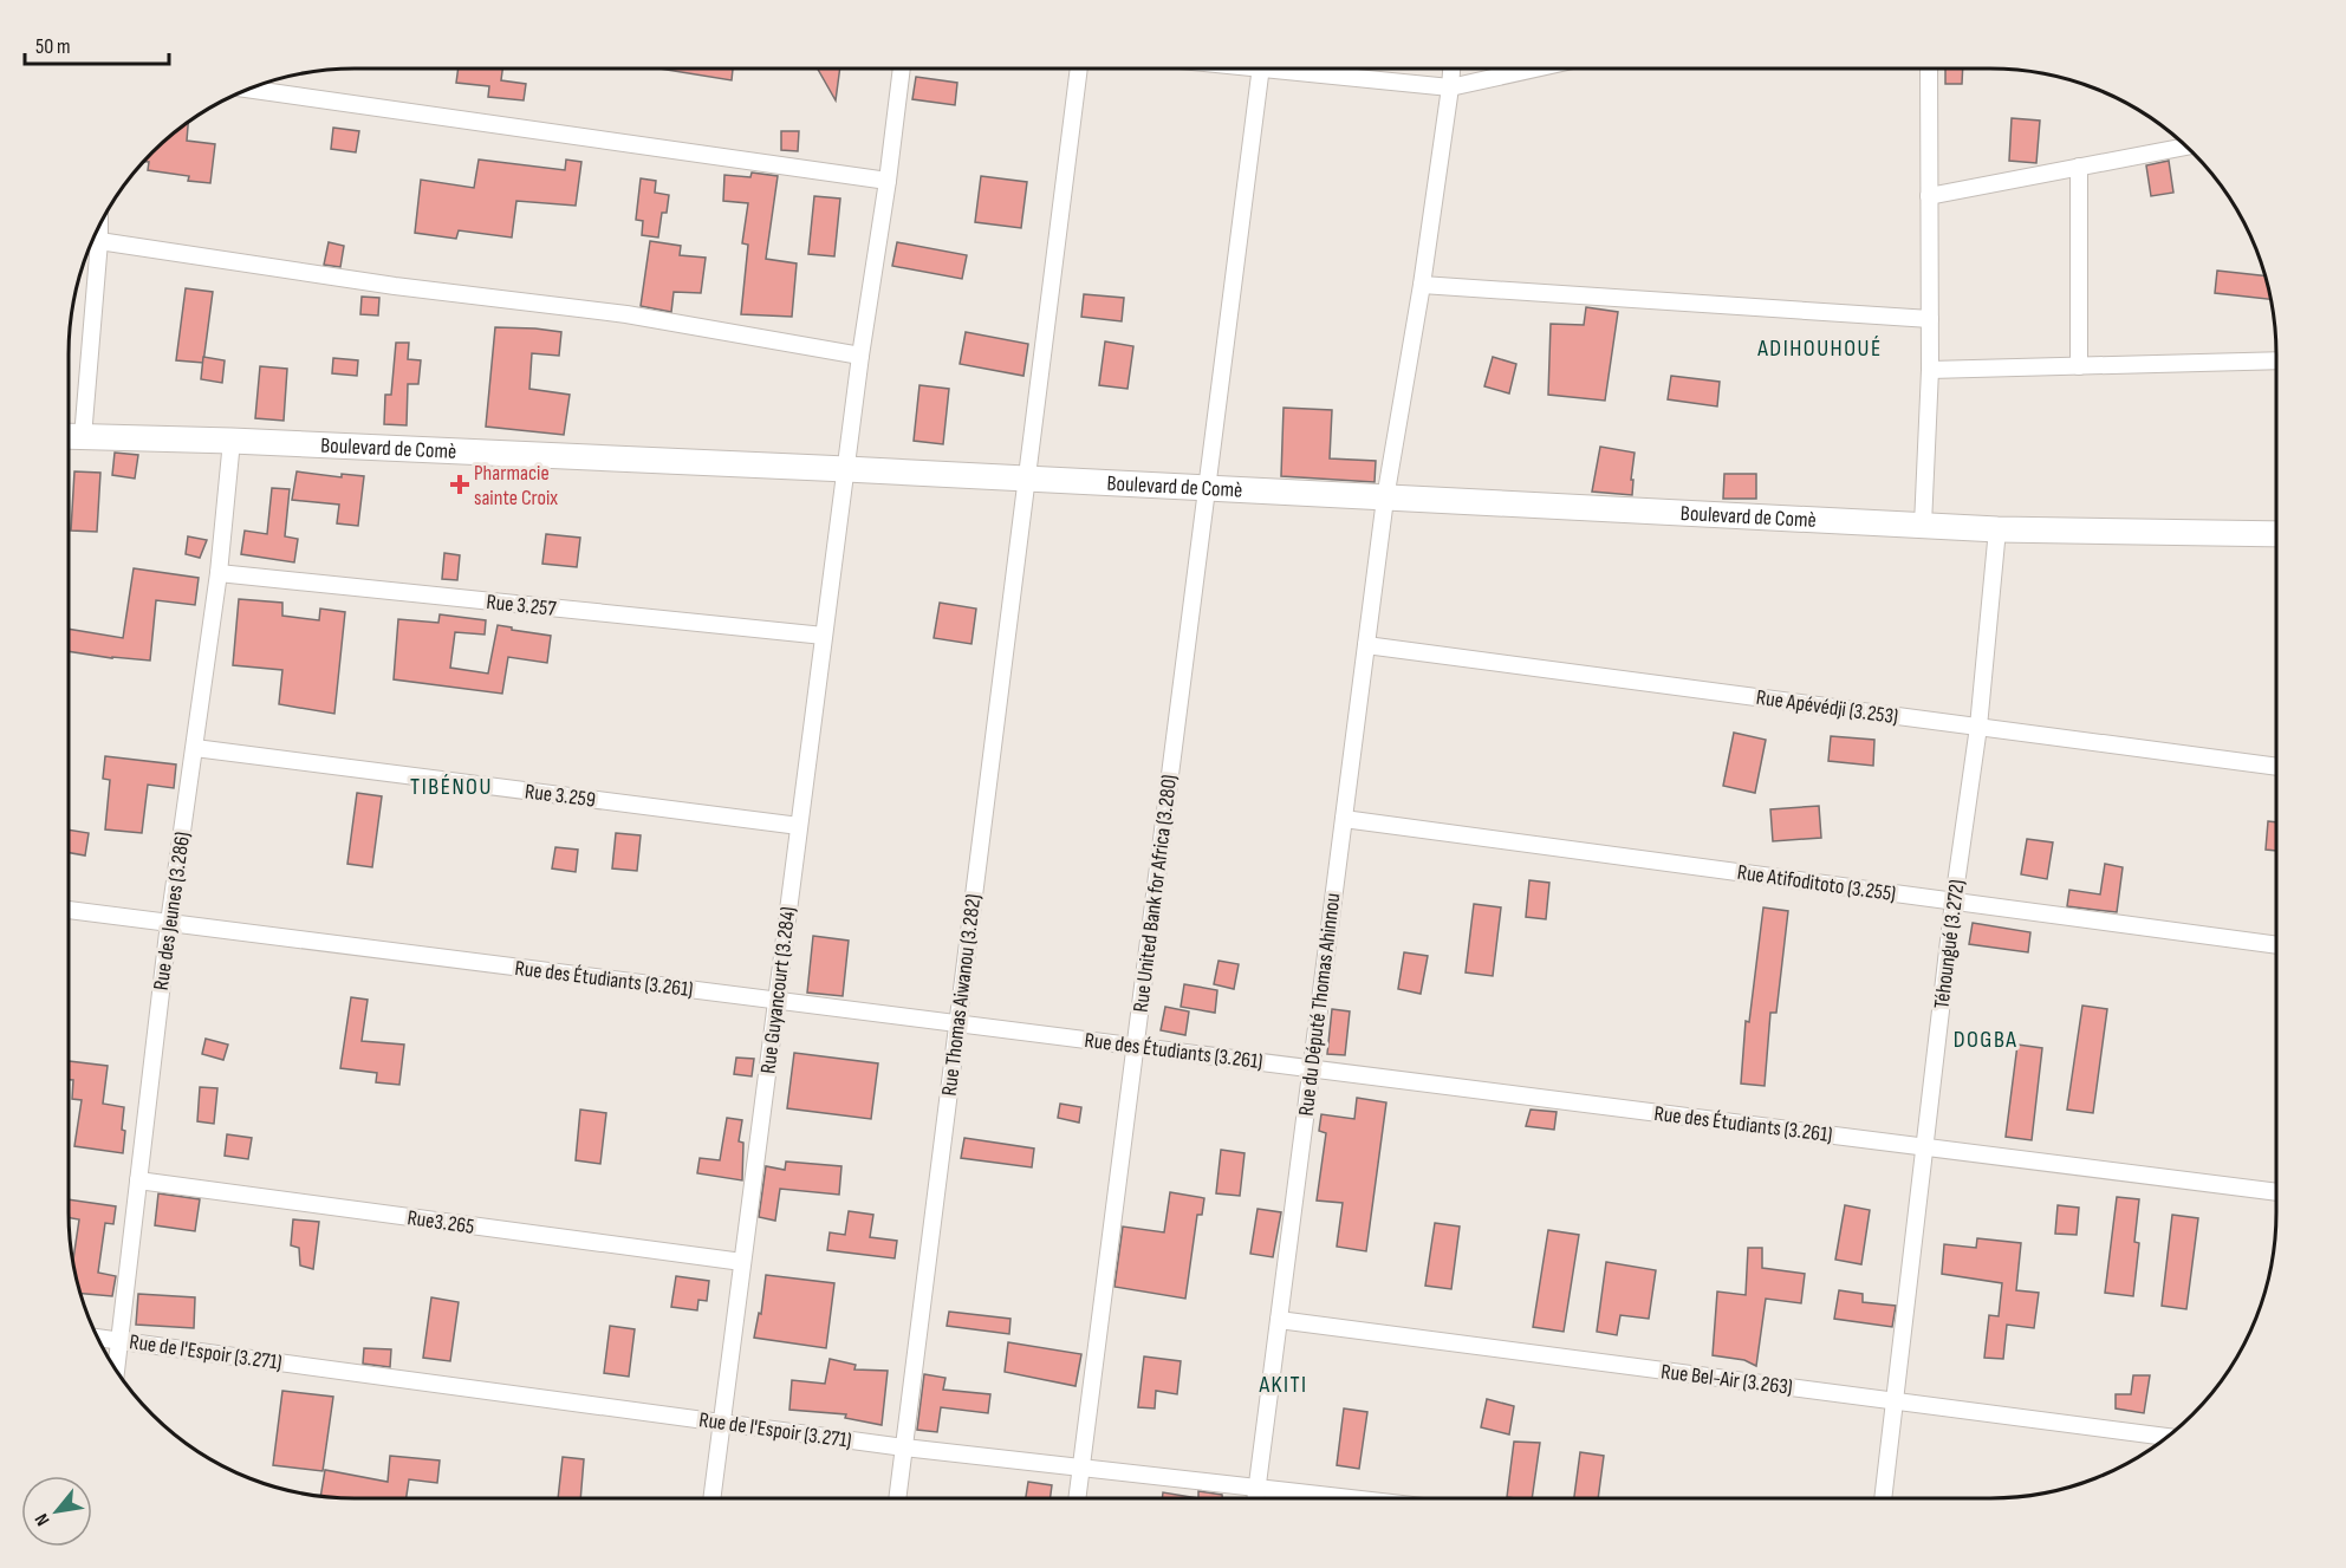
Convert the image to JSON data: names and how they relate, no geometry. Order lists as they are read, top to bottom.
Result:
{
  "streets": {
    "main road": ["Boulevard de Comè"],
    "street": [
      "Rue 3.257",
      "Rue Apévédji (3.253)",
      "Rue 3.259",
      "Rue Atifoditoto (3.255)",
      "Rue United Bank for Africa (3.280)",
      "Rue des Jeunes (3.286)",
      "Téhoungué (3.272)",
      "Rue des Étudiants (3.261)",
      "Rue Guyancourt (3.284)",
      "Rue Thomas Aiwanou (3.282)",
      "Rue du Député Thomas Ahinnou",
      "Rue3.265",
      "Rue de l'Espoir (3.271)",
      "Rue Bel-Air (3.263)"
    ]
  },
  "crossings": [
    ["Boulevard de Comè", "Rue United Bank for Africa (3.280)"],
    ["Boulevard de Comè", "Rue des Jeunes (3.286)"],
    ["Boulevard de Comè", "Téhoungué (3.272)"],
    ["Boulevard de Comè", "Rue Guyancourt (3.284)"],
    ["Boulevard de Comè", "Rue Thomas Aiwanou (3.282)"],
    ["Boulevard de Comè", "Rue du Député Thomas Ahinnou"],
    ["Rue 3.257", "Rue des Jeunes (3.286)"],
    ["Rue 3.257", "Rue Guyancourt (3.284)"],
    ["Rue Apévédji (3.253)", "Téhoungué (3.272)"],
    ["Rue Apévédji (3.253)", "Rue du Député Thomas Ahinnou"],
    ["Rue 3.259", "Rue des Jeunes (3.286)"],
    ["Rue 3.259", "Rue Guyancourt (3.284)"],
    ["Rue Atifoditoto (3.255)", "Téhoungué (3.272)"],
    ["Rue Atifoditoto (3.255)", "Rue du Député Thomas Ahinnou"],
    ["Rue United Bank for Africa (3.280)", "Rue des Étudiants (3.261)"],
    ["Rue United Bank for Africa (3.280)", "Rue de l'Espoir (3.271)"],
    ["Rue des Jeunes (3.286)", "Rue des Étudiants (3.261)"],
    ["Rue des Jeunes (3.286)", "Rue3.265"],
    ["Rue des Jeunes (3.286)", "Rue de l'Espoir (3.271)"],
    ["Téhoungué (3.272)", "Rue des Étudiants (3.261)"],
    ["Téhoungué (3.272)", "Rue Bel-Air (3.263)"],
    ["Rue des Étudiants (3.261)", "Rue Guyancourt (3.284)"],
    ["Rue des Étudiants (3.261)", "Rue Thomas Aiwanou (3.282)"],
    ["Rue des Étudiants (3.261)", "Rue du Député Thomas Ahinnou"],
    ["Rue Guyancourt (3.284)", "Rue3.265"],
    ["Rue Guyancourt (3.284)", "Rue de l'Espoir (3.271)"],
    ["Rue Thomas Aiwanou (3.282)", "Rue de l'Espoir (3.271)"],
    ["Rue du Député Thomas Ahinnou", "Rue de l'Espoir (3.271)"],
    ["Rue du Député Thomas Ahinnou", "Rue Bel-Air (3.263)"]
  ],
  "districts": [
    "ADIHOUHOUÉ",
    "TIBÉNOU",
    "DOGBA",
    "AKITI"
  ],
  "places": {
    "health": ["Pharmacie sainte Croix"]
  },
  "scale_bar": "50 m",
  "north": "bottom left"
}
